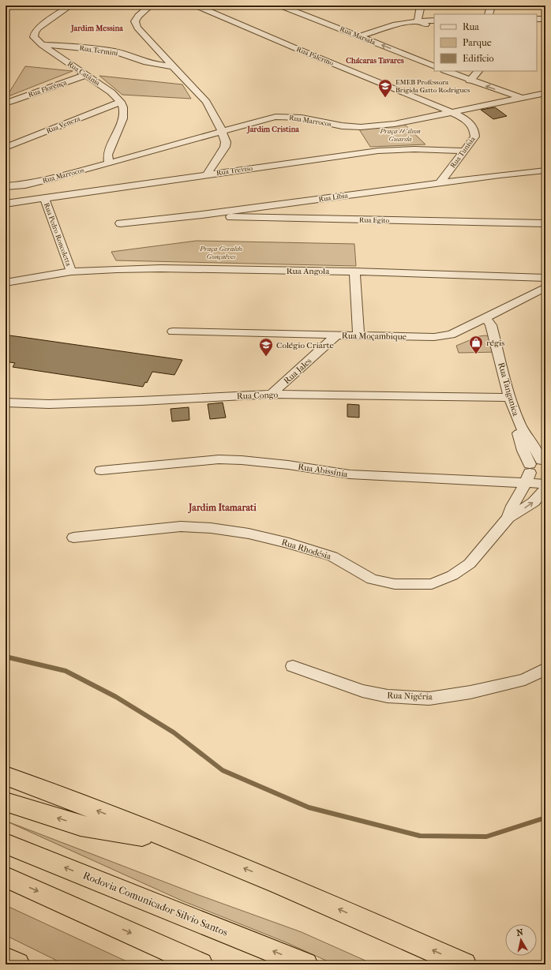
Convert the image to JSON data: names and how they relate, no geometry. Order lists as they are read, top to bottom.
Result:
{
  "streets": {
    "highway": ["Rodovia Comunicador Silvio Santos"],
    "street": [
      "Rua Marsala",
      "Rua Termini",
      "Rua Palermo",
      "Rua Catânia",
      "Rua Florênça",
      "Rua Marrocos",
      "Rua Veneza",
      "Rua Tunísia",
      "Rua Treviso",
      "Rua Líbia",
      "Rua Egito",
      "Rua Pedro Roncoletta",
      "Rua Angola",
      "Rua Moçambique",
      "Rua Jales",
      "Rua Tanganica",
      "Rua Congo",
      "Rua Abissínia",
      "Rua Rhodésia",
      "Rua Nigéria"
    ]
  },
  "crossings": [
    ["Rua Termini", "Rua Catânia"],
    ["Rua Palermo", "Rua Marrocos"],
    ["Rua Palermo", "Rua Tunísia"],
    ["Rua Catânia", "Rua Florênça"],
    ["Rua Catânia", "Rua Veneza"],
    ["Rua Marrocos", "Rua Tunísia"],
    ["Rua Tunísia", "Rua Treviso"],
    ["Rua Tunísia", "Rua Líbia"],
    ["Rua Treviso", "Rua Pedro Roncoletta"],
    ["Rua Líbia", "Rua Egito"],
    ["Rua Pedro Roncoletta", "Rua Angola"],
    ["Rua Moçambique", "Rua Jales"],
    ["Rua Moçambique", "Rua Tanganica"],
    ["Rua Jales", "Rua Congo"],
    ["Rua Tanganica", "Rua Congo"],
    ["Rua Tanganica", "Rua Abissínia"]
  ],
  "districts": [
    "Jardim Messina",
    "Chácaras Tavares",
    "Jardim Cristina",
    "Jardim Itamarati"
  ],
  "parks": ["Praça Wilson Guarda", "Praça Geraldo Gonçalves"],
  "places": {
    "school or university": ["EMEB Professora Brigida Gatto Rodrigues", "Colégio Criarte"],
    "shop": ["régis"]
  },
  "legend": ["Rua", "Parque", "Edifício"],
  "north": "top"
}
